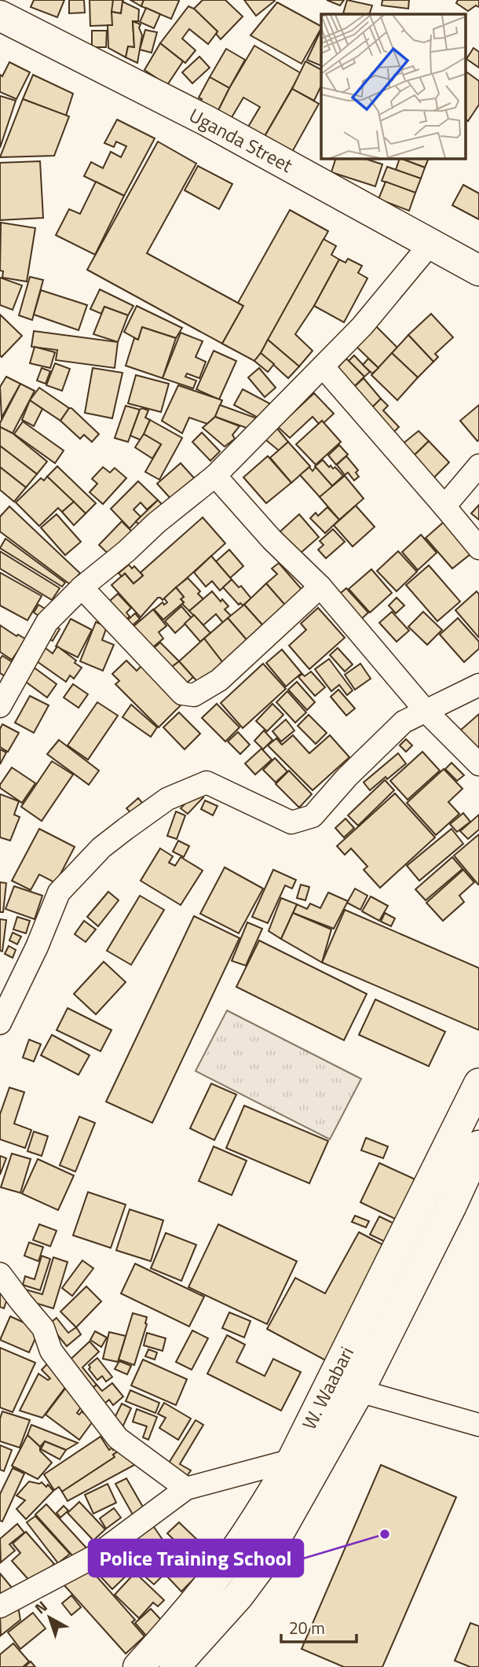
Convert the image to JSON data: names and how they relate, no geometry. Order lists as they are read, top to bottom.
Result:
{
  "streets": {
    "main road": ["Uganda Street", "W. Waabari"]
  },
  "places": ["Police Training School"],
  "scale_bar": "20 m",
  "north": "top left"
}
